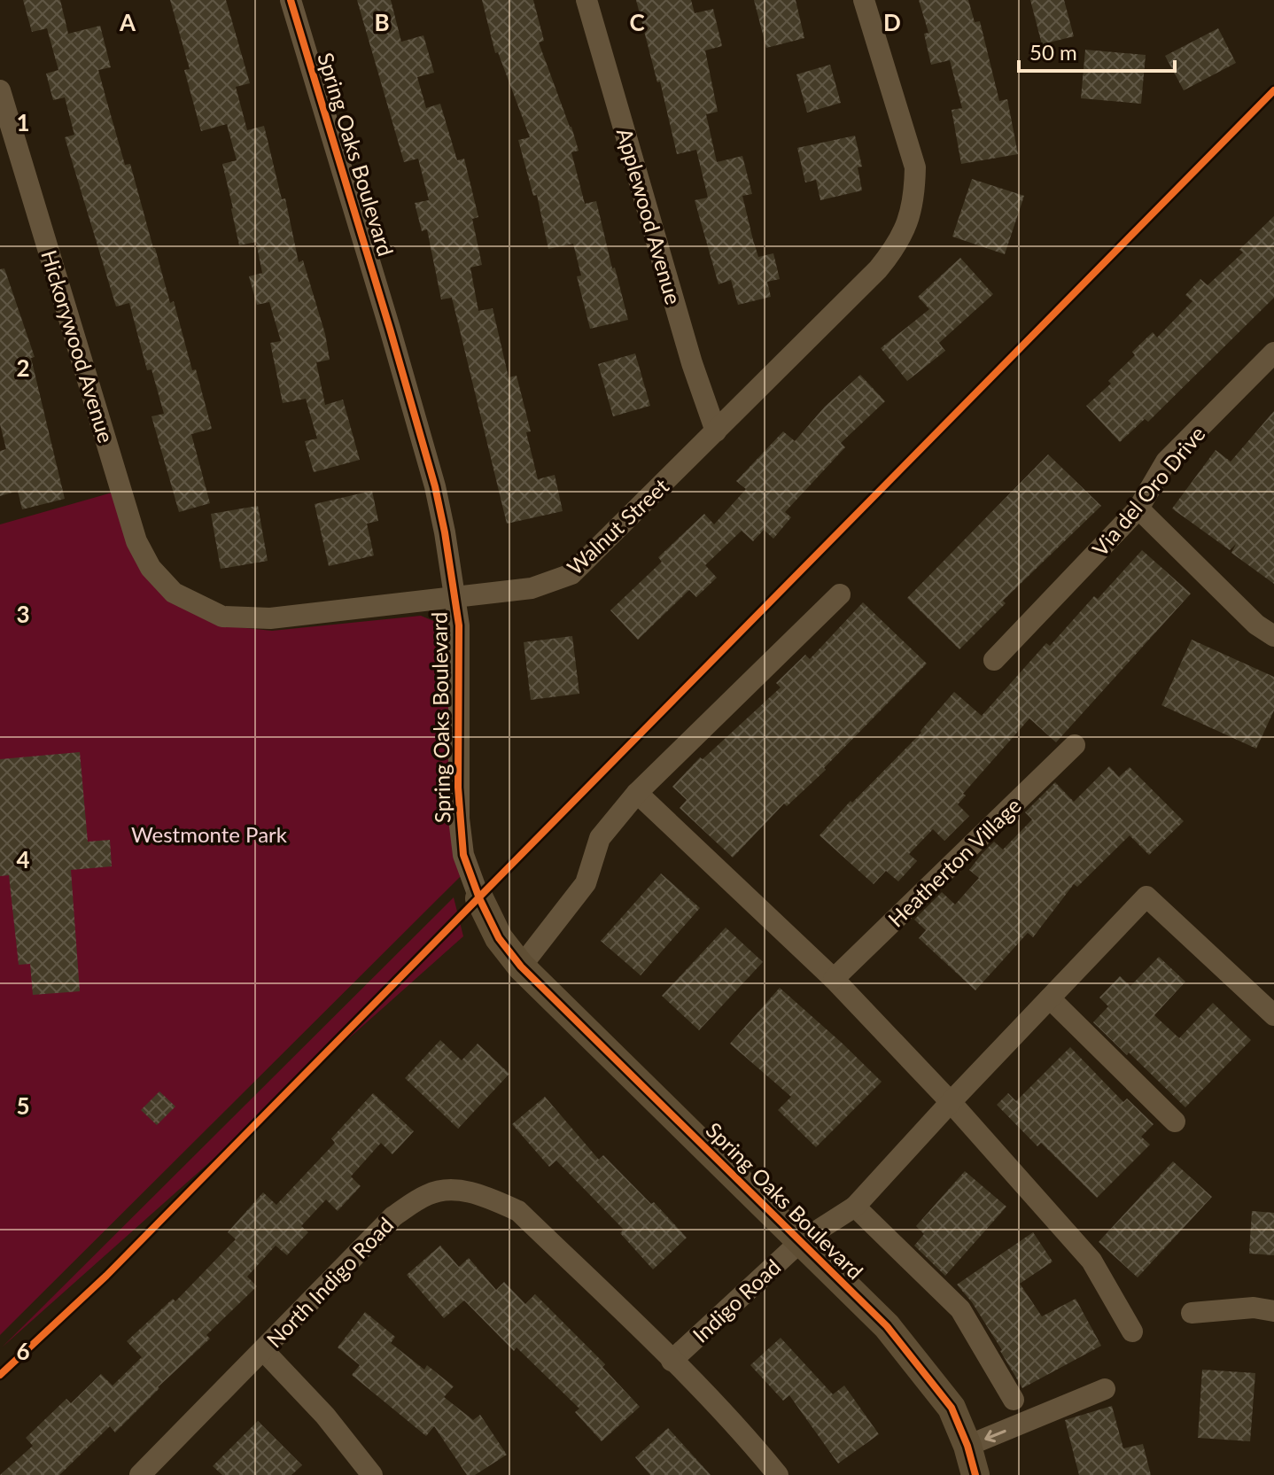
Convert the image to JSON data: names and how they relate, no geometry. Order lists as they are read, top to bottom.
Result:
{
  "streets": {
    "street": [
      "Spring Oaks Boulevard",
      "Applewood Avenue",
      "Hickorywood Avenue",
      "Via del Oro Drive",
      "Walnut Street",
      "Heatherton Village",
      "North Indigo Road",
      "Indigo Road"
    ]
  },
  "crossings": [
    ["Spring Oaks Boulevard", "Walnut Street"],
    ["Spring Oaks Boulevard", "Indigo Road"],
    ["Applewood Avenue", "Walnut Street"],
    ["Hickorywood Avenue", "Walnut Street"],
    ["North Indigo Road", "Indigo Road"]
  ],
  "parks": ["Westmonte Park"],
  "scale_bar": "50 m",
  "grid": {
    "columns": [
      "A",
      "B",
      "C",
      "D"
    ],
    "rows": [
      "1",
      "2",
      "3",
      "4",
      "5",
      "6"
    ]
  }
}
